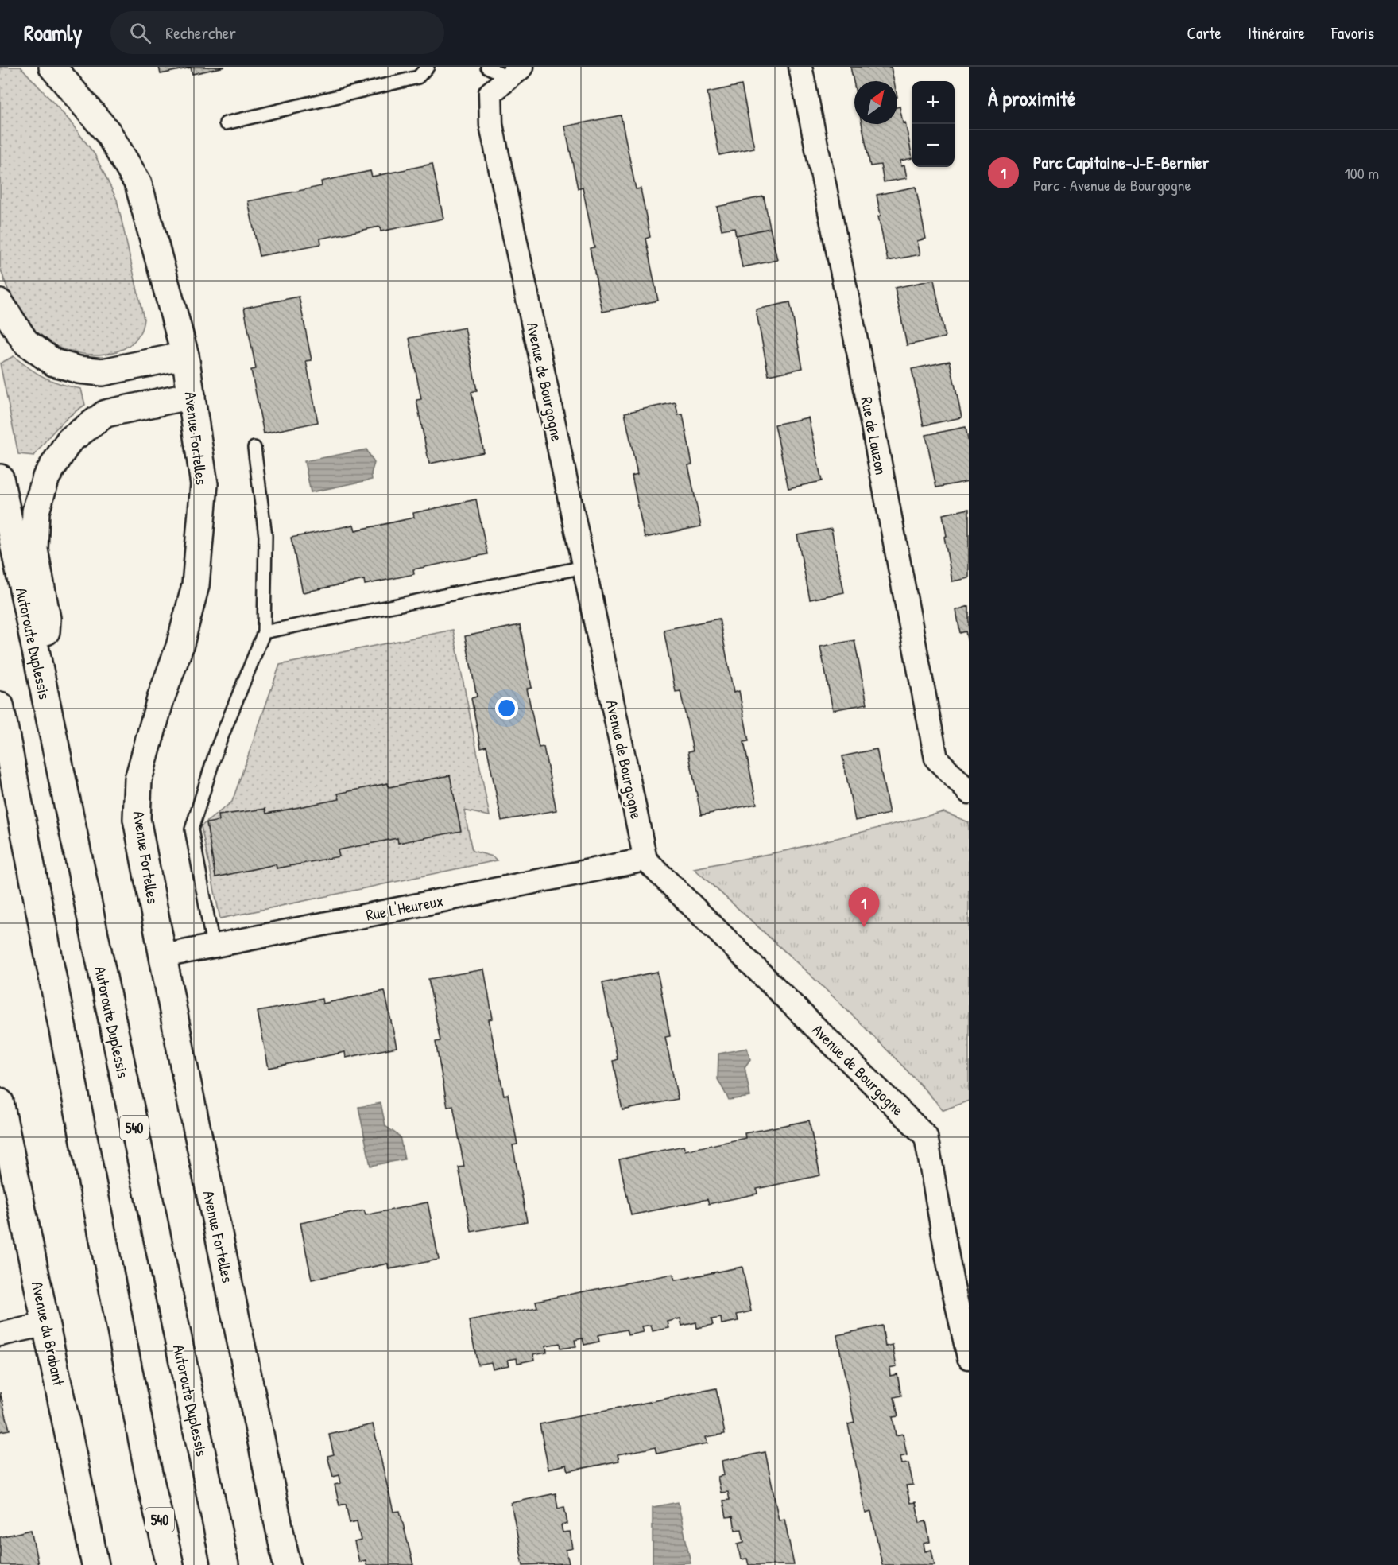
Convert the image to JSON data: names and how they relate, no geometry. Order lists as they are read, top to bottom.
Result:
{
  "streets": {
    "main road": [
      "Avenue Fortelles",
      "Autoroute Duplessis",
      "540",
      "Avenue du Brabant"
    ],
    "street": ["Avenue de Bourgogne", "Rue de Lauzon", "Rue L'Heureux"]
  },
  "crossings": [
    ["Avenue de Bourgogne", "Rue L'Heureux"],
    ["Avenue Fortelles", "Rue L'Heureux"]
  ],
  "north": "top right",
  "page": {
    "header": "Roamly",
    "search": "Rechercher",
    "nav": ["Carte", "Itinéraire", "Favoris"],
    "heading": "À proximité",
    "map_buttons": ["+", "−"],
    "list": [
      {
        "mark": "1",
        "name": "Parc Capitaine-J-E-Bernier",
        "note": "Parc · Avenue de Bourgogne",
        "value": "100 m"
      }
    ],
    "pins": "1"
  }
}
